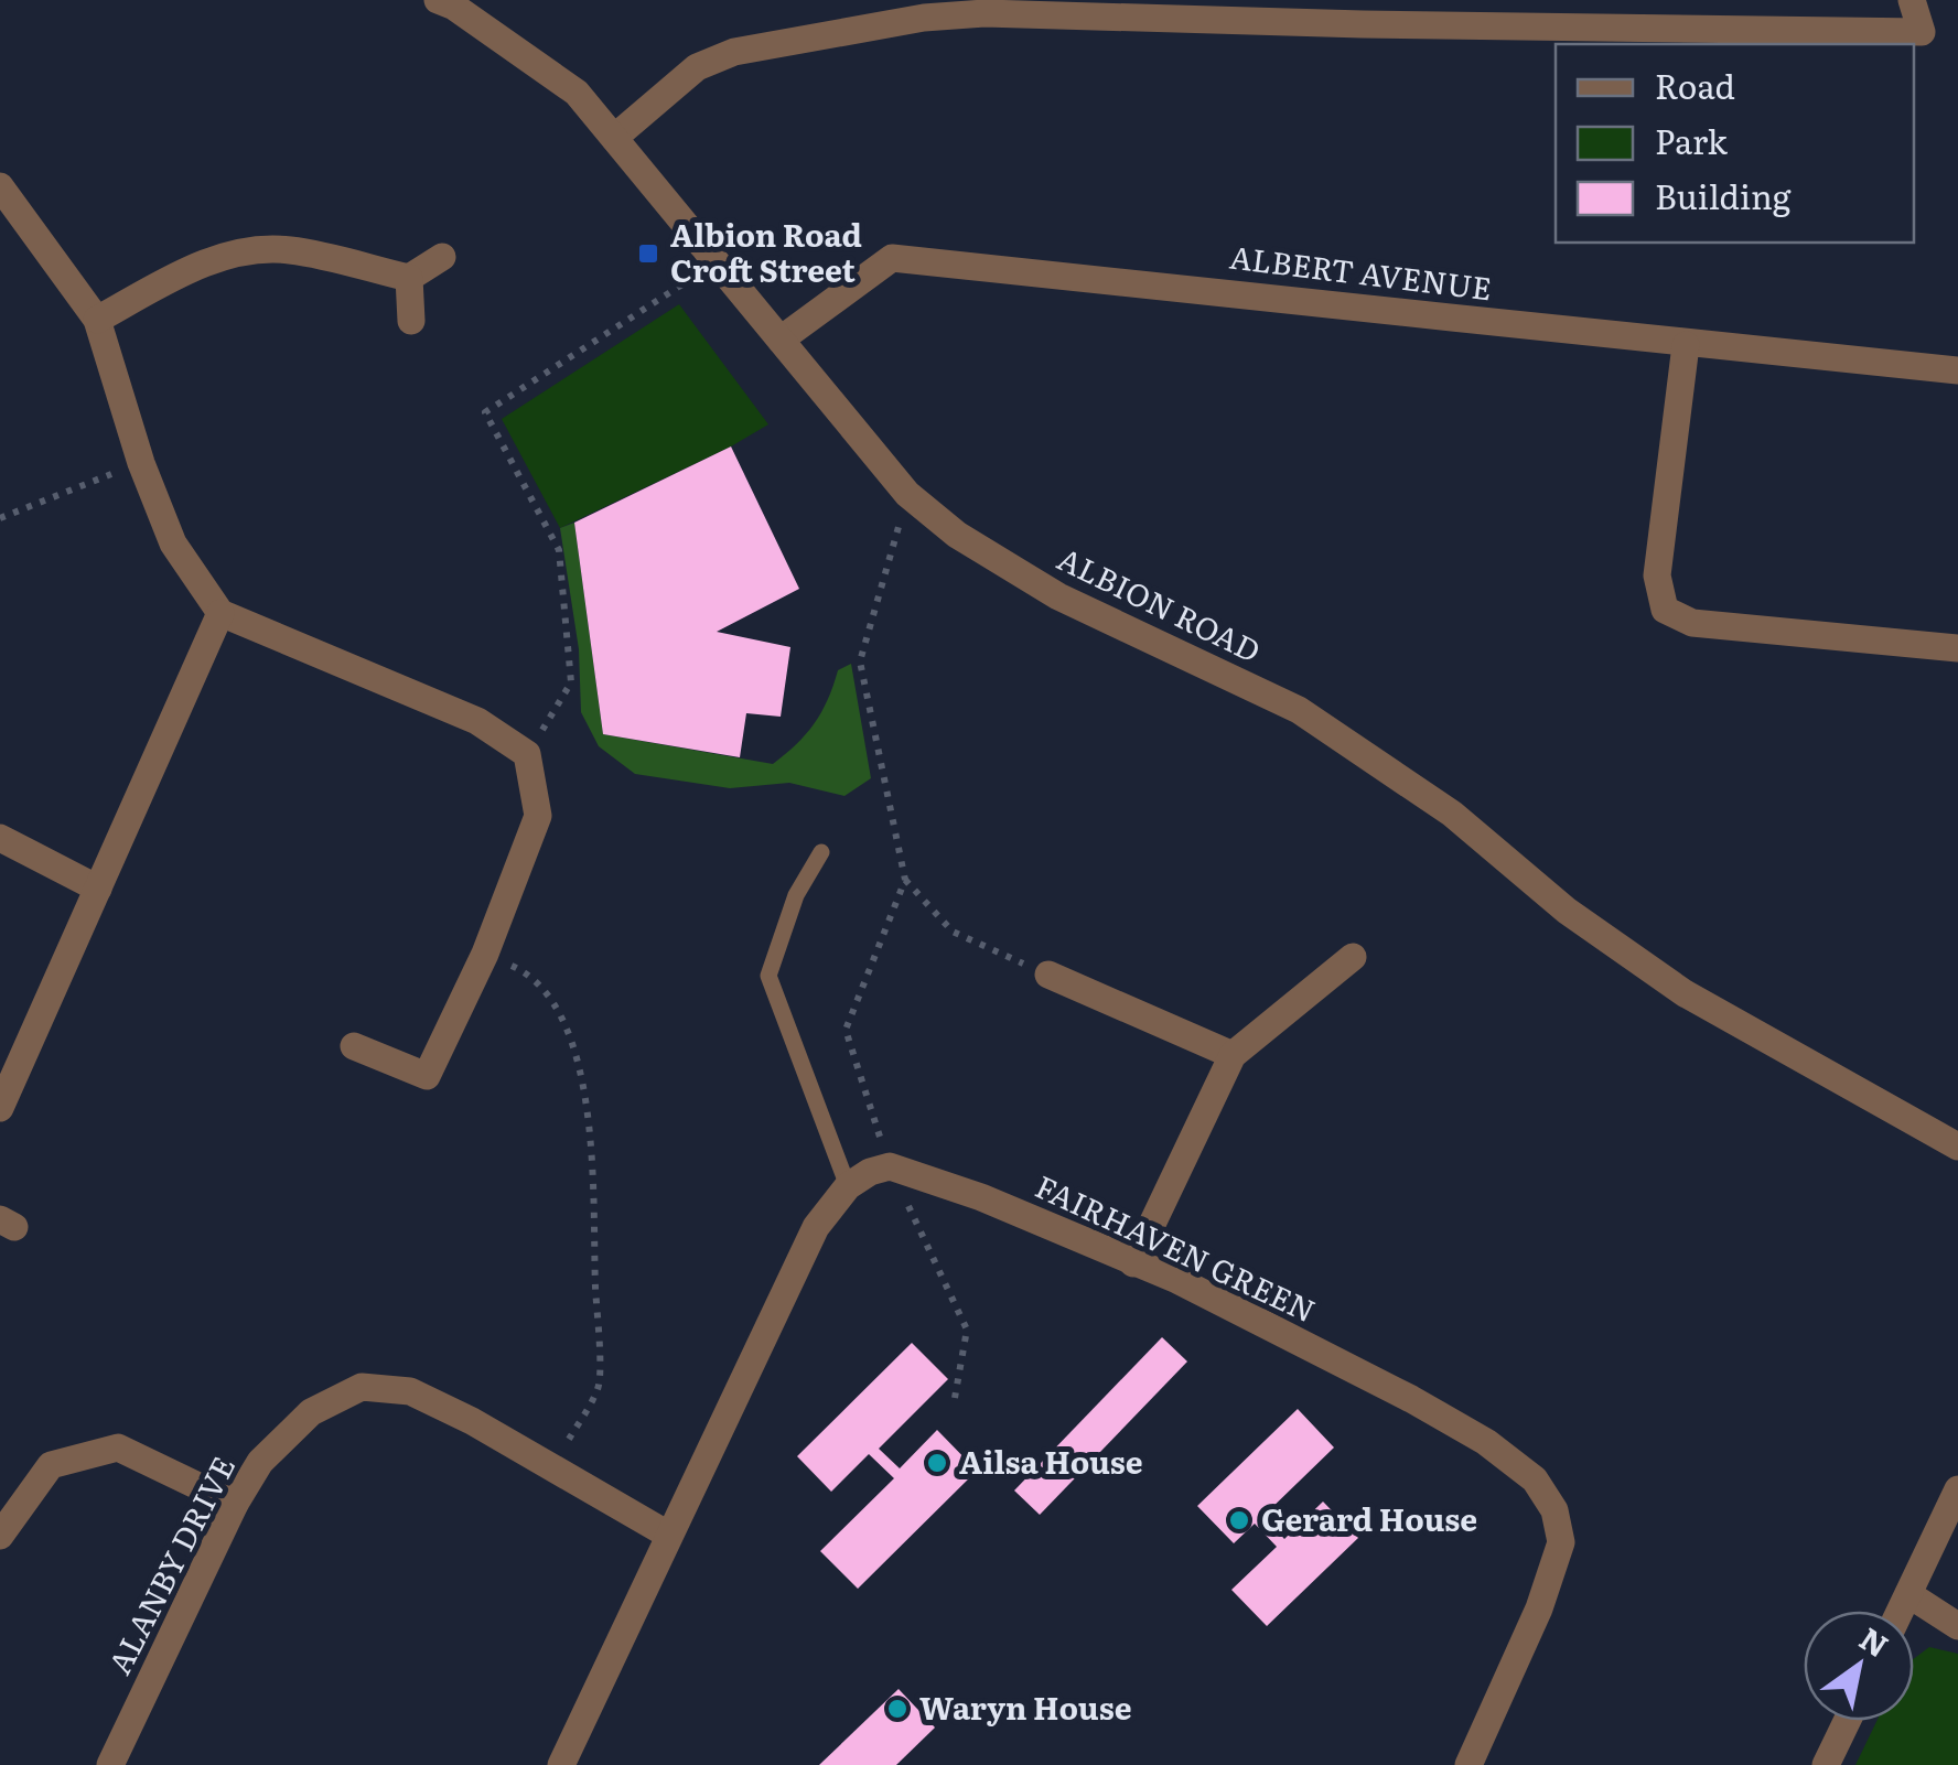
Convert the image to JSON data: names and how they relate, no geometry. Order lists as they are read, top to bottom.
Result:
{
  "streets": {
    "street": [
      "ALBERT AVENUE",
      "ALBION ROAD",
      "FAIRHAVEN GREEN",
      "ALANBY DRIVE"
    ]
  },
  "crossings": [
    ["ALBERT AVENUE", "ALBION ROAD"]
  ],
  "places": {
    "transit": ["Albion Road Croft Street"],
    "other": ["Ailsa House", "Gerard House", "Waryn House"]
  },
  "legend": ["Road", "Park", "Building"],
  "north": "top right"
}
